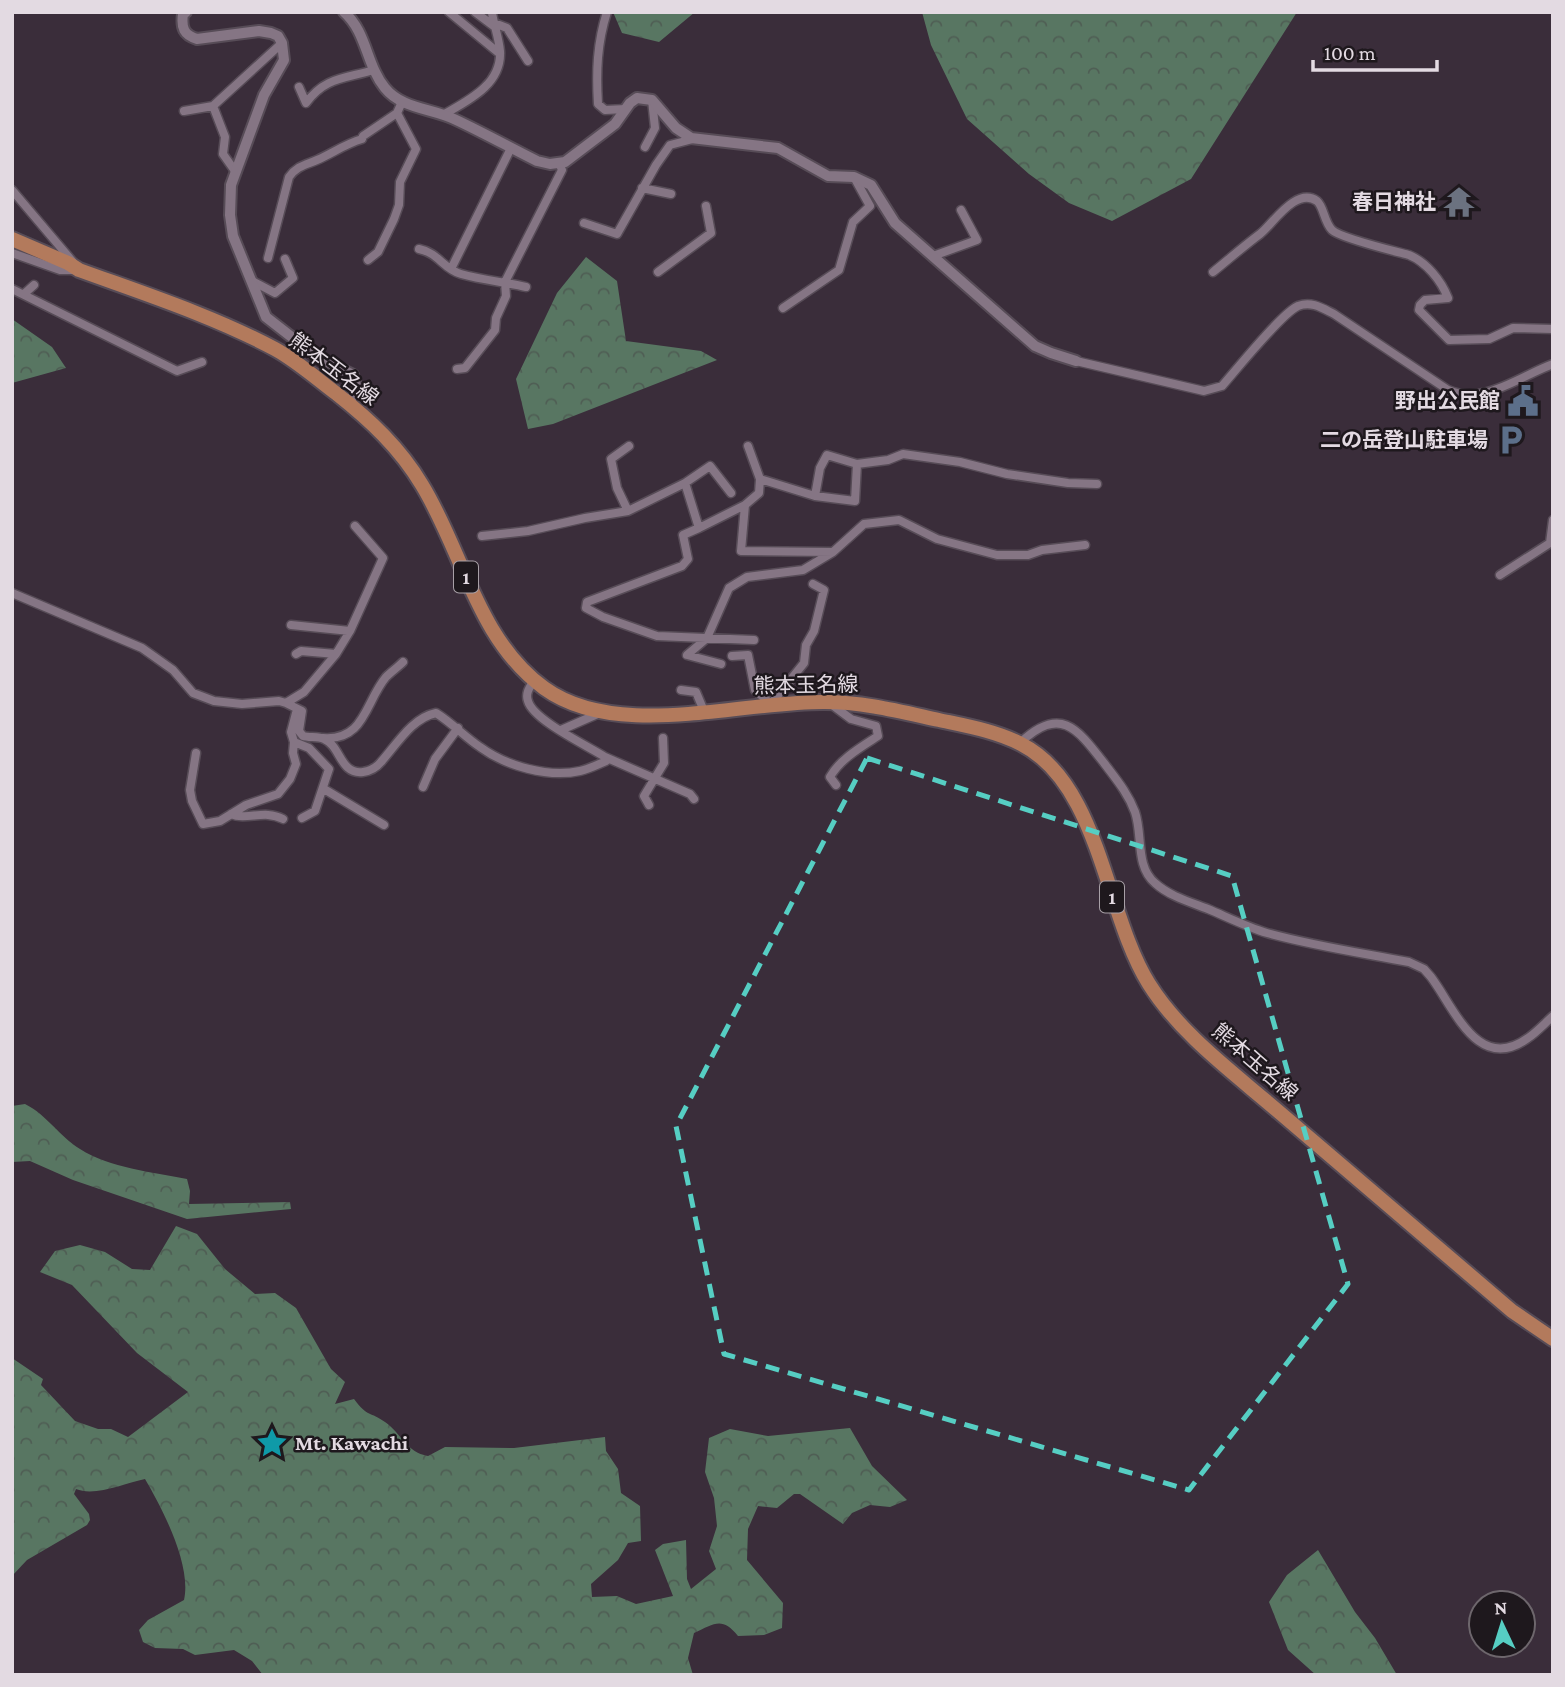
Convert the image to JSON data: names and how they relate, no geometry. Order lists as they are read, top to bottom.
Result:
{
  "streets": {
    "main road": ["熊本玉名線", "1"]
  },
  "places": {
    "temple": ["春日神社"],
    "public building": ["野出公民館"],
    "parking": ["二の岳登山駐車場"],
    "place": ["Mt. Kawachi"]
  },
  "scale_bar": "100 m",
  "north": "top"
}
